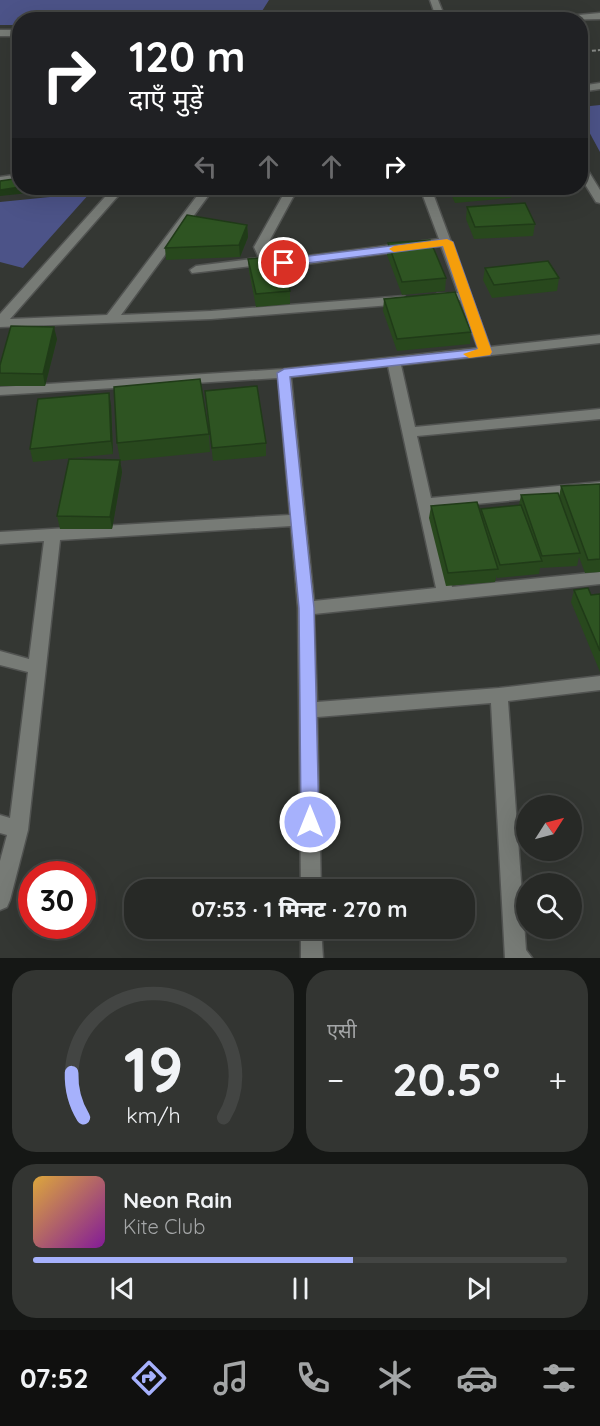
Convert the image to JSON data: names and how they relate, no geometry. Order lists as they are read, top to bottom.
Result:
{
  "north": "top right",
  "page": {
    "turn": ["120 m", "दाएँ मुड़ें"],
    "limit": "30",
    "trip": "07:53 · 1 मिनट · 270 m",
    "tile": "एसी",
    "heat": ["−", "20.5°", "+"],
    "song": ["Neon Rain", "Kite Club"],
    "tabs": "07:52",
    "gauge": ["19", "km/h"]
  }
}
